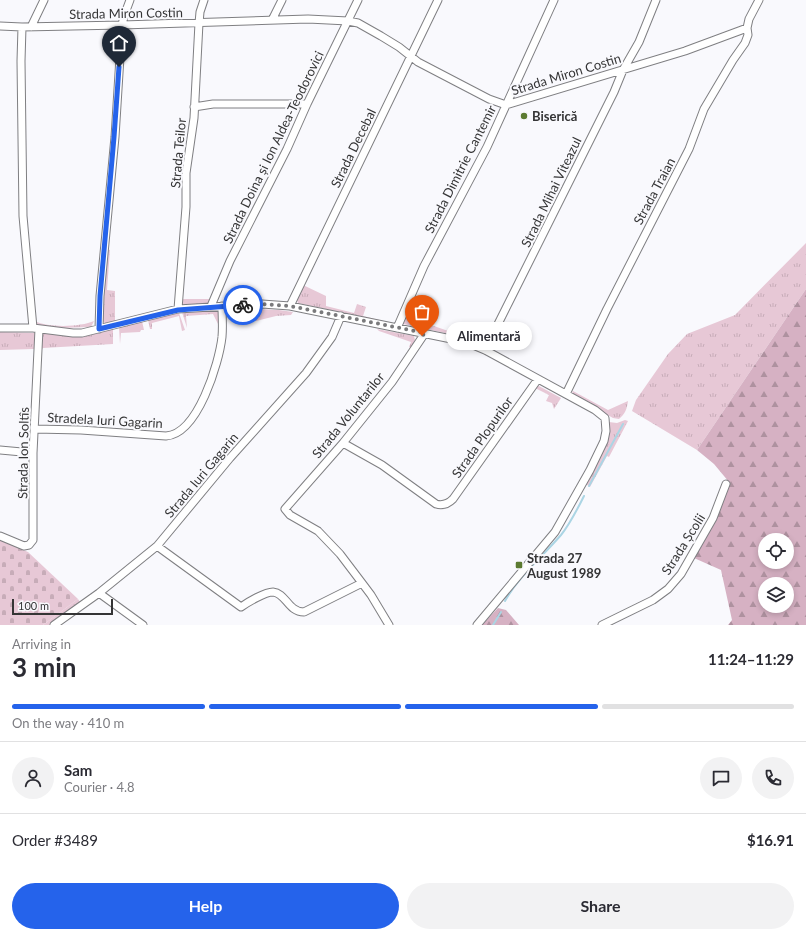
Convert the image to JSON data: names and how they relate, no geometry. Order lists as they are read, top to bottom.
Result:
{
  "streets": {
    "street": [
      "Strada Miron Costin",
      "Strada Doina și Ion Aldea-Teodorovici",
      "Strada Decebal",
      "Strada Teilor",
      "Strada Dimitrie Cantemir",
      "Strada Traian",
      "Strada Mihai Viteazul",
      "Strada Voluntarilor",
      "Stradela Iuri Gagarin",
      "Strada Plopurilor",
      "Strada Ion Soltîs",
      "Strada Iuri Gagarin",
      "Strada Școlii"
    ]
  },
  "crossings": [
    ["Strada Miron Costin", "Strada Doina și Ion Aldea-Teodorovici"],
    ["Strada Miron Costin", "Strada Decebal"],
    ["Strada Miron Costin", "Strada Teilor"],
    ["Strada Miron Costin", "Strada Dimitrie Cantemir"],
    ["Strada Miron Costin", "Strada Traian"],
    ["Strada Miron Costin", "Strada Mihai Viteazul"],
    ["Strada Miron Costin", "Strada Ion Soltîs"],
    ["Strada Voluntarilor", "Strada Plopurilor"],
    ["Stradela Iuri Gagarin", "Strada Ion Soltîs"]
  ],
  "places": {
    "other": ["Biserică", "Alimentară"],
    "transit": ["Strada 27 August 1989"]
  },
  "scale_bar": "100 m",
  "page": {
    "bubble": "Alimentară",
    "scale": "100 m",
    "heading": ["3 min", "Arriving in", "11:24–11:29"],
    "panel": [
      "Sam",
      "Courier · 4.8",
      "Order #3489",
      "$16.91"
    ],
    "bar": "On the way · 410 m",
    "buttons": ["Help", "Share"]
  }
}
